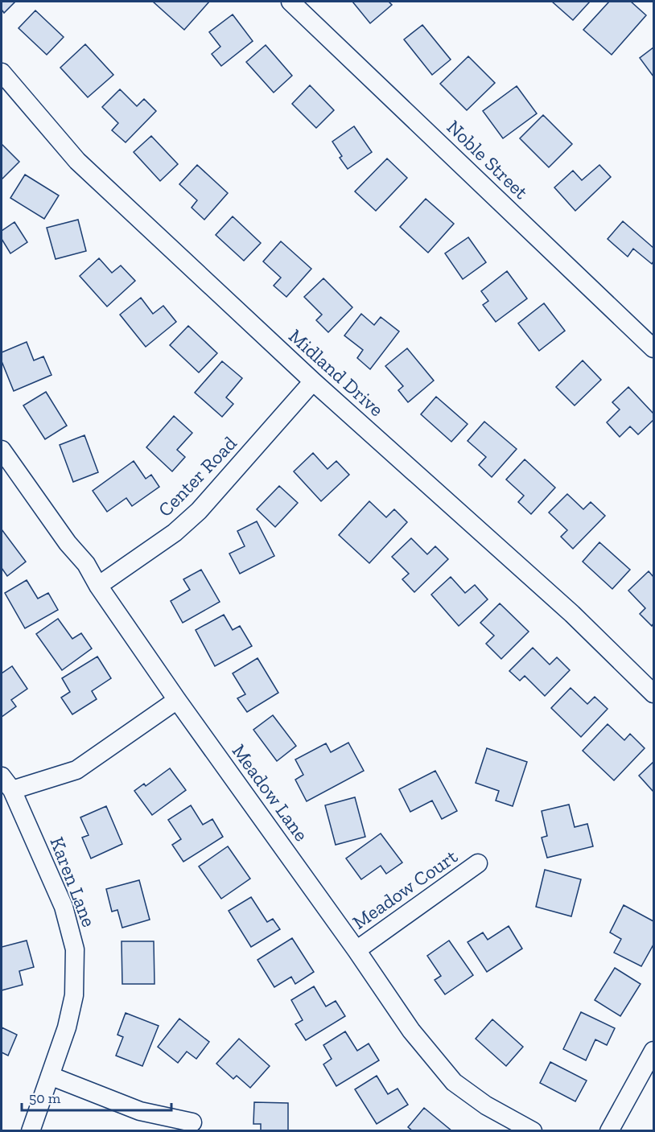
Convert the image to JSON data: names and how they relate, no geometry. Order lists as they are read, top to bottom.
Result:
{
  "streets": {
    "street": [
      "Noble Street",
      "Midland Drive",
      "Center Road",
      "Meadow Lane",
      "Karen Lane",
      "Meadow Court"
    ]
  },
  "crossings": [
    ["Midland Drive", "Center Road"],
    ["Center Road", "Meadow Lane"],
    ["Meadow Lane", "Meadow Court"]
  ],
  "scale_bar": "50 m"
}
